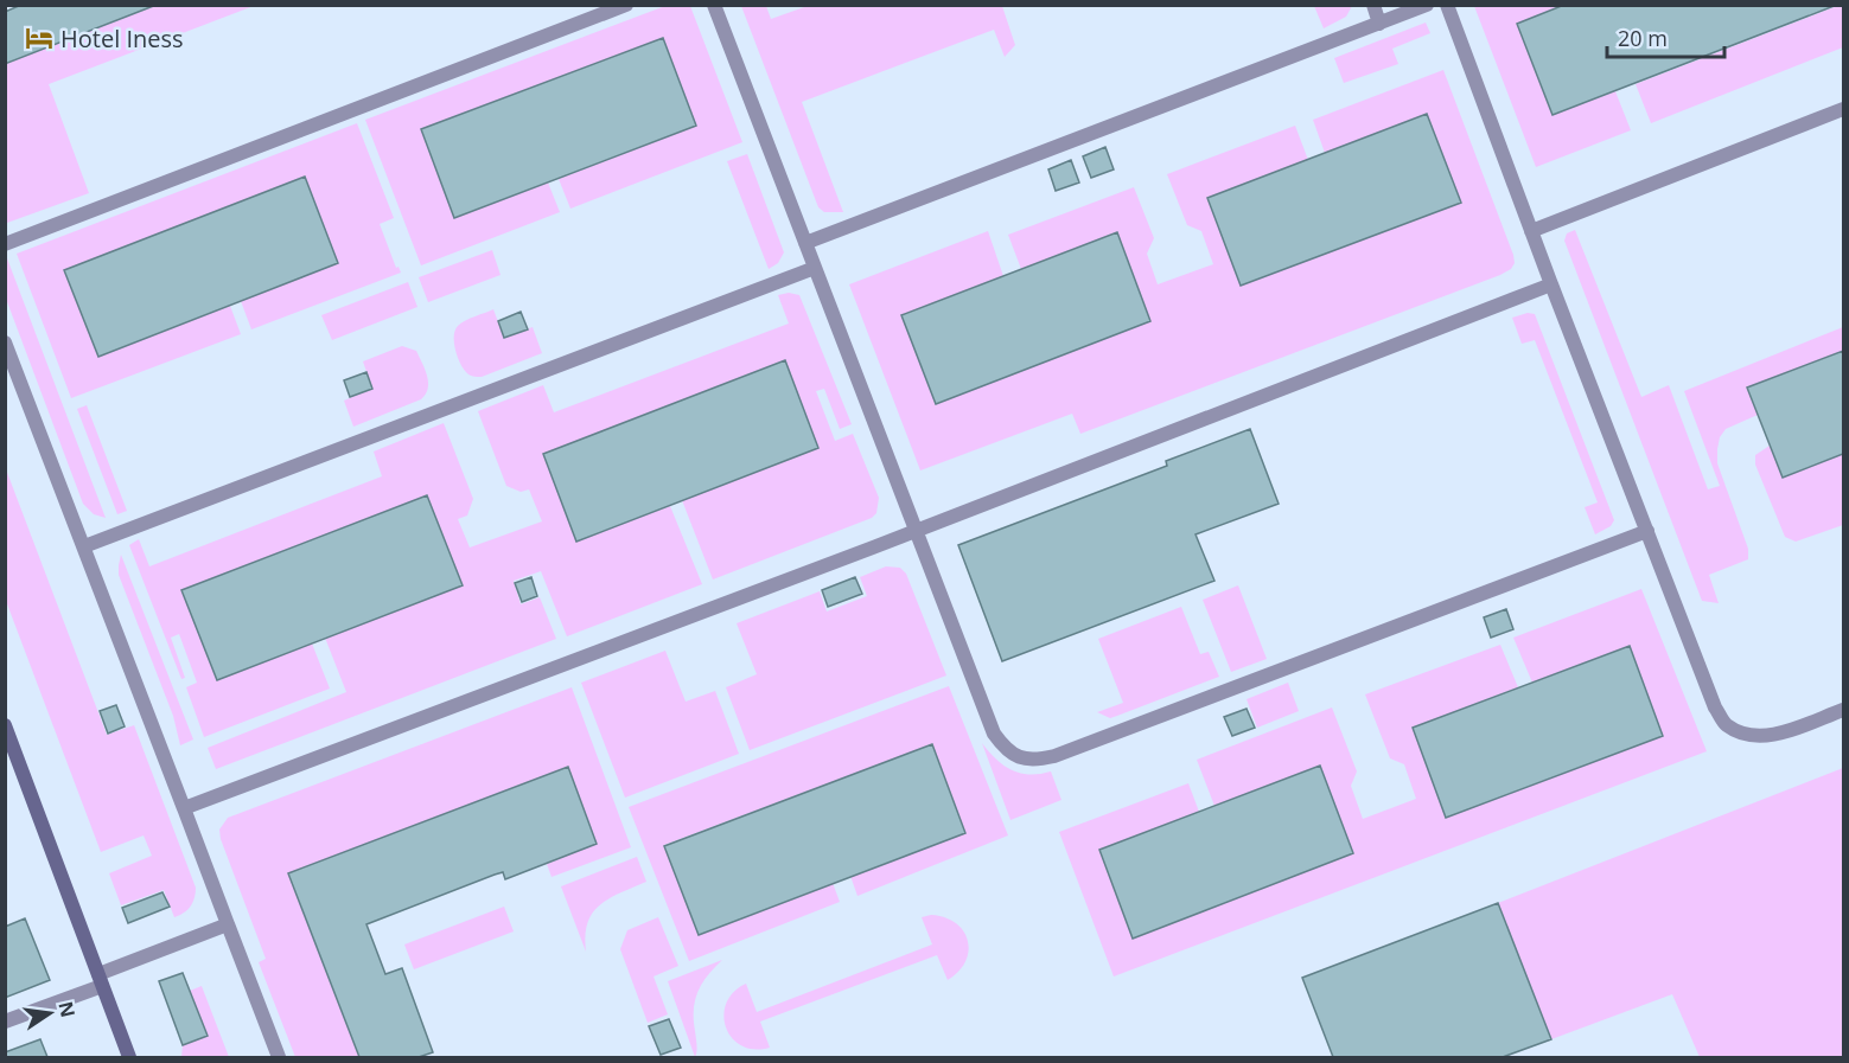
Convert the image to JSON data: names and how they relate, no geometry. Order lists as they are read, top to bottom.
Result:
{
  "places": {
    "hotel": ["Hotel Iness"]
  },
  "scale_bar": "20 m",
  "north": "right"
}
